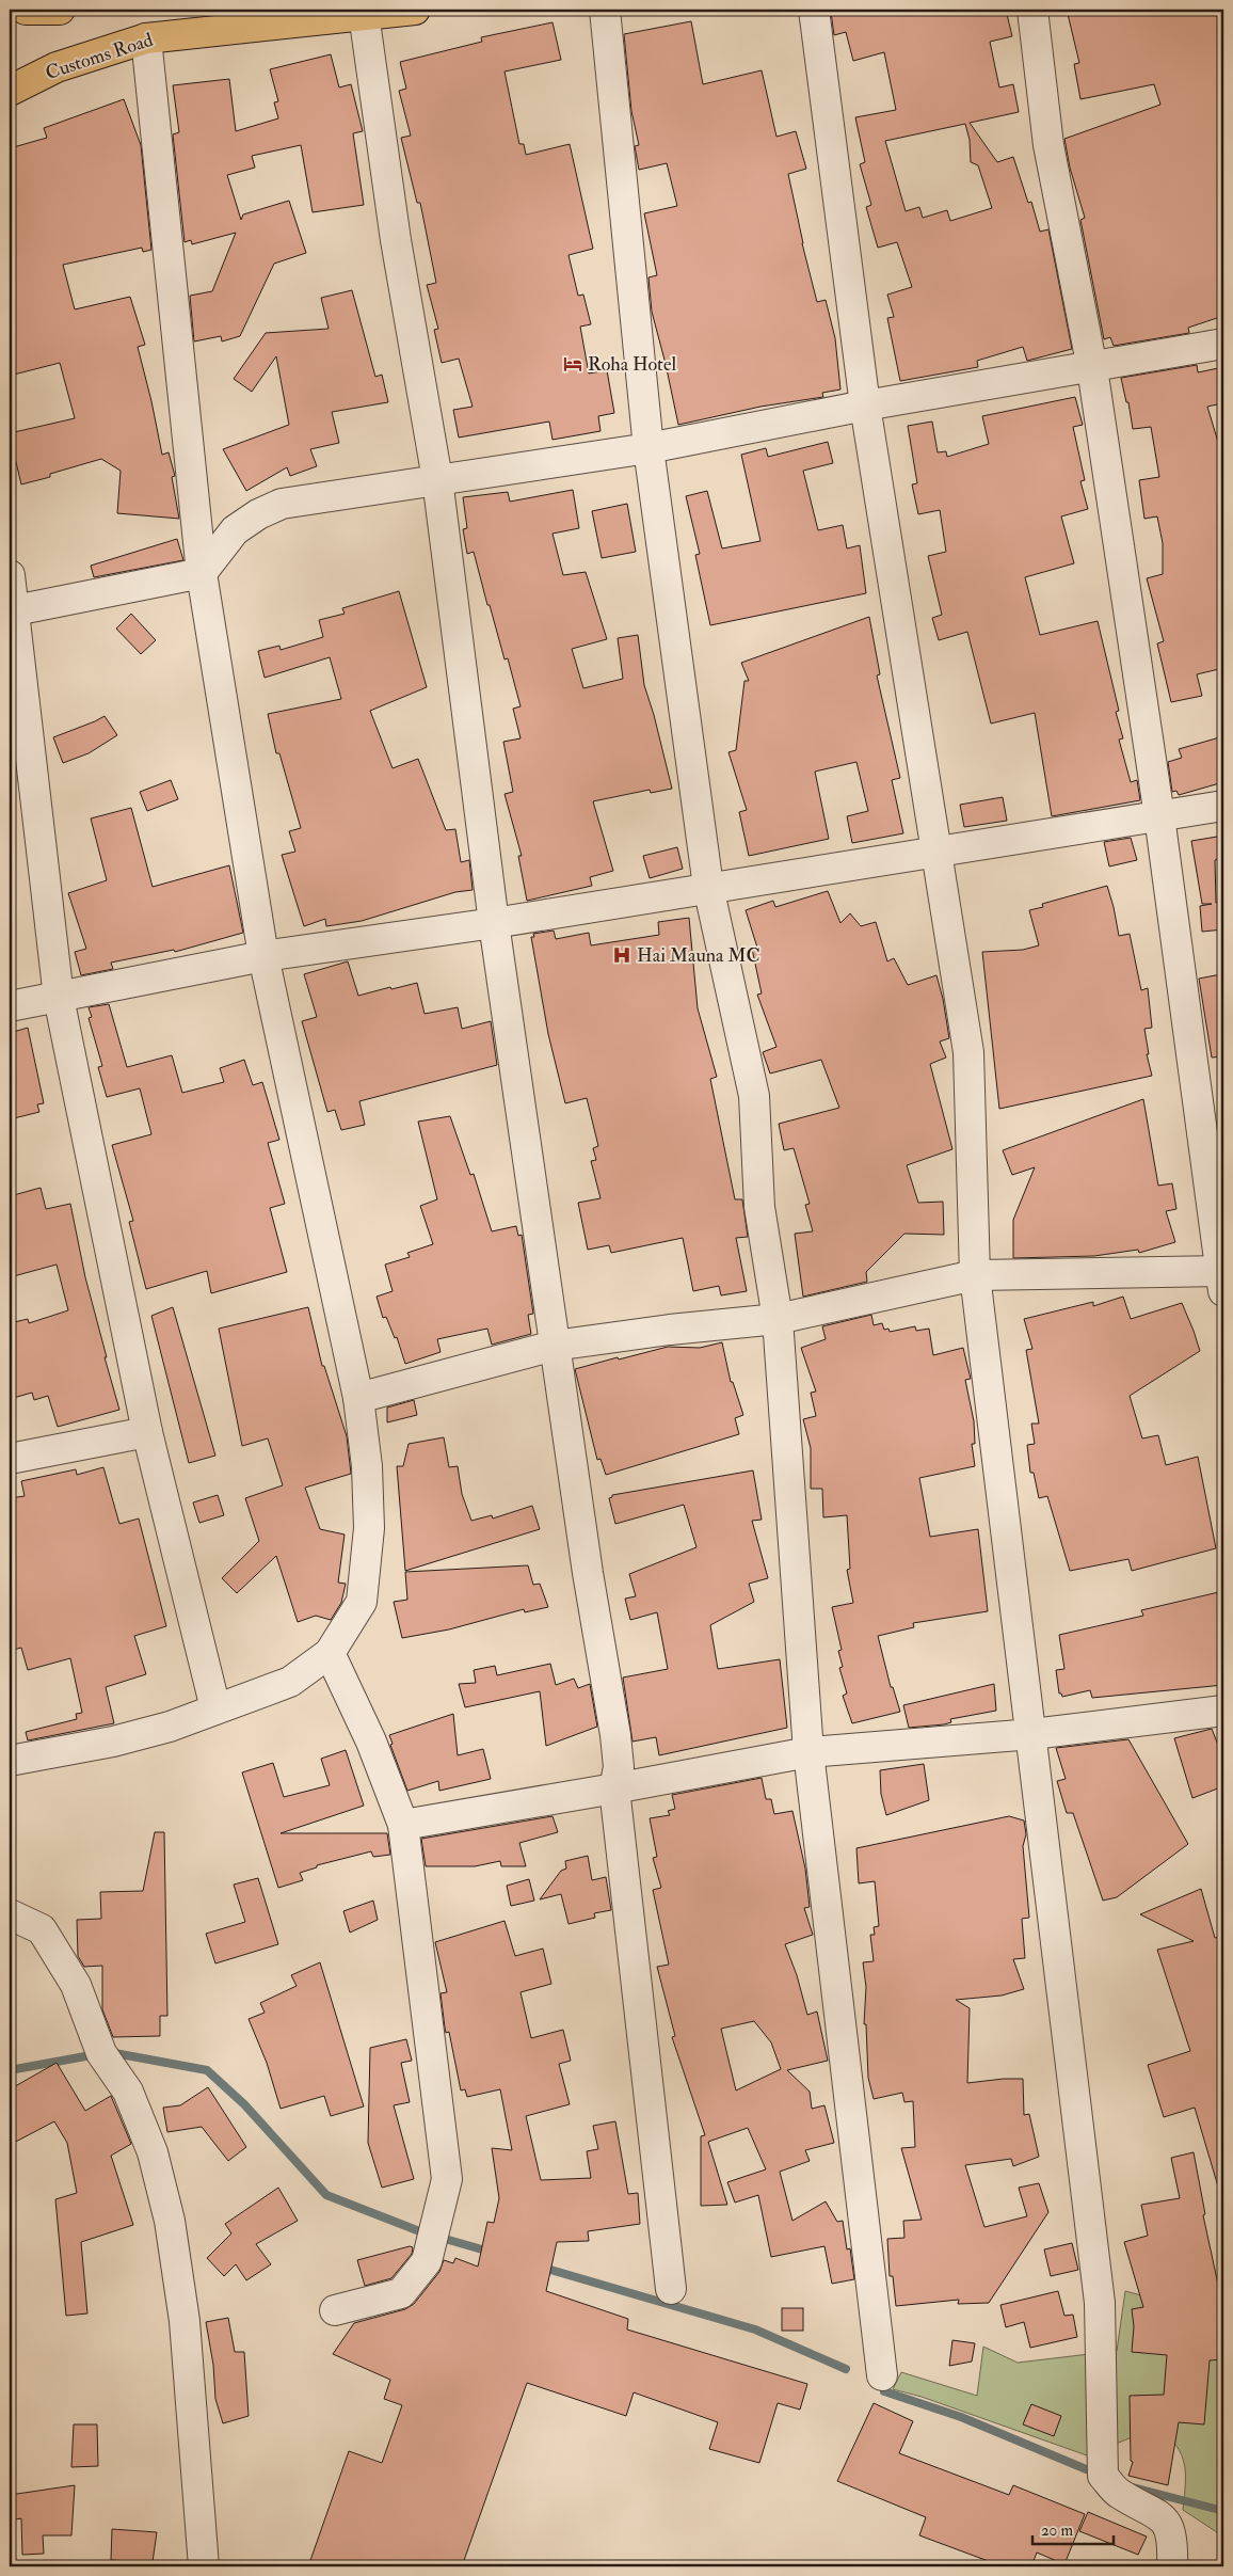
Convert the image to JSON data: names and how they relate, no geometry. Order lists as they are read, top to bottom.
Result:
{
  "streets": {
    "main road": ["Customs Road"]
  },
  "places": {
    "hotel": ["Roha Hotel"],
    "hospital": ["Hai Mauna MC"]
  },
  "scale_bar": "20 m"
}
